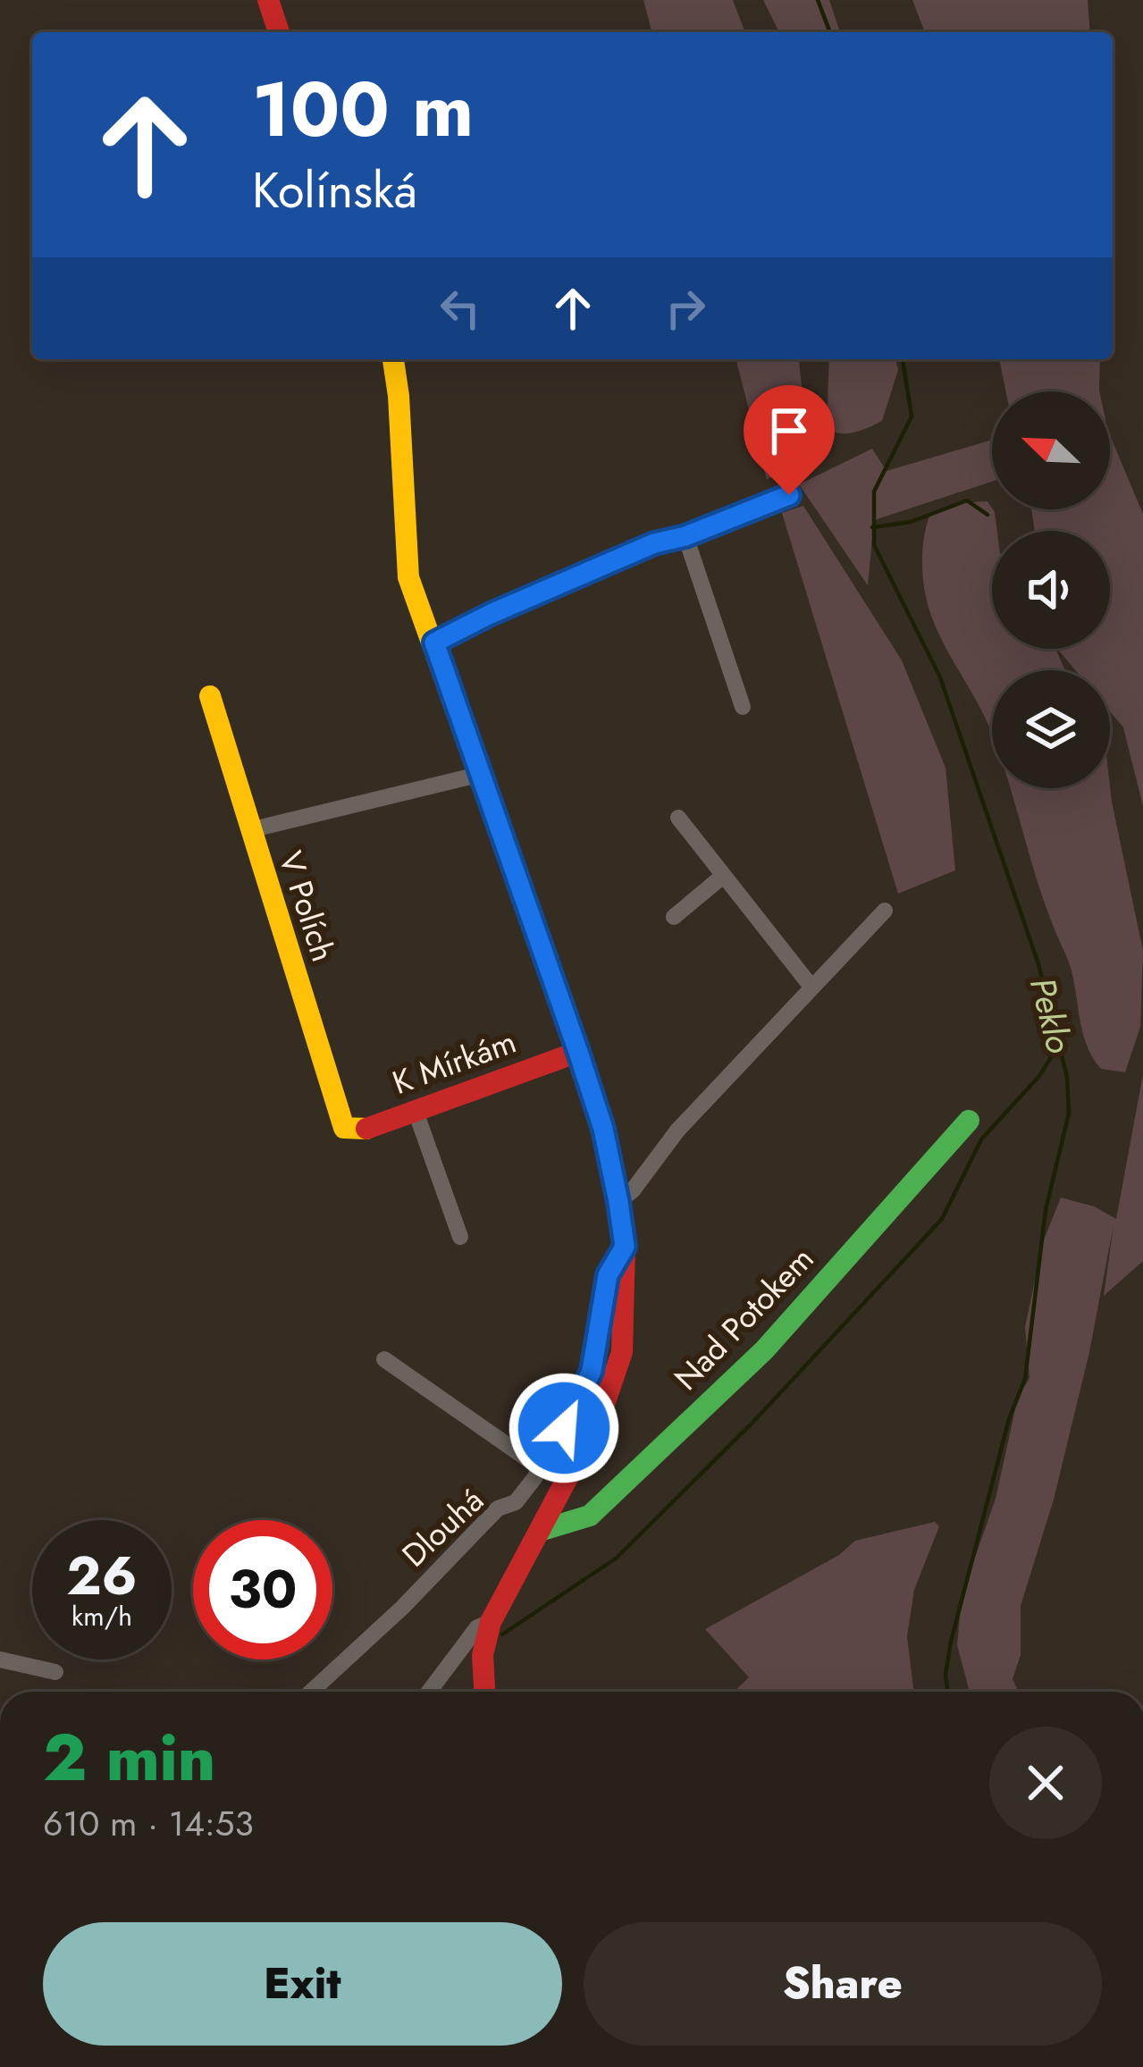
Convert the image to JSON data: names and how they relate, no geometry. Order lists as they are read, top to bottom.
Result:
{
  "streets": {
    "street": [
      "V Polích",
      "K Mírkám",
      "Nad Potokem",
      "Dlouhá"
    ]
  },
  "crossings": [
    ["V Polích", "K Mírkám"]
  ],
  "water": ["Peklo"],
  "north": "top left",
  "page": {
    "turn": ["100 m", "Kolínská"],
    "speed": "26 km/h",
    "limit": "30",
    "heading": ["2 min", "610 m · 14:53"],
    "buttons": ["Exit", "Share"]
  }
}
